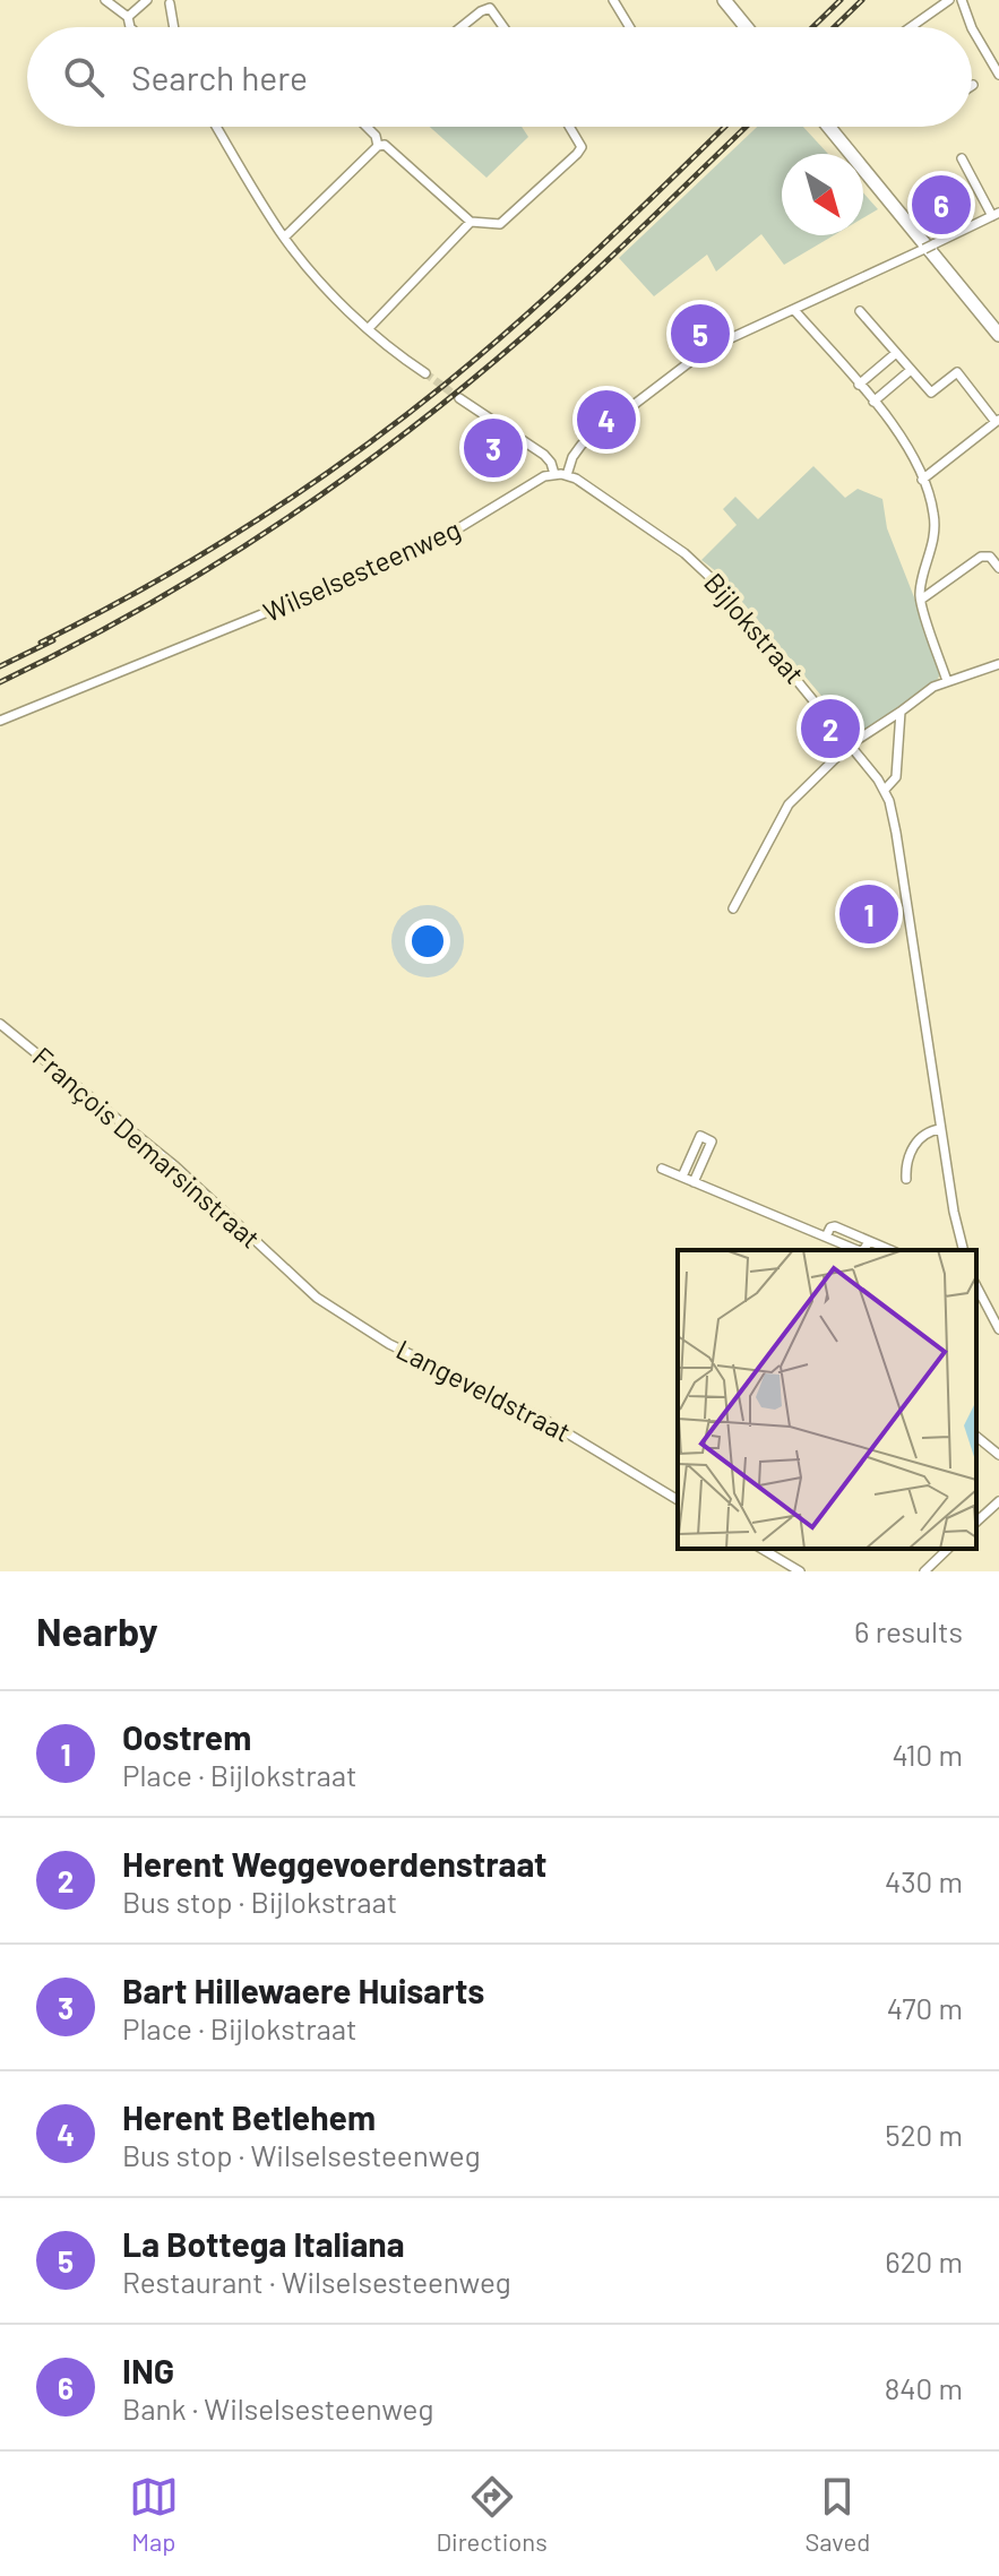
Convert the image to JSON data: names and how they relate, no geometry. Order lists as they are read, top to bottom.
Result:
{
  "streets": {
    "street": [
      "Wilselsesteenweg",
      "Bijlokstraat",
      "François Demarsinstraat",
      "Langeveldstraat"
    ]
  },
  "crossings": [
    ["François Demarsinstraat", "Langeveldstraat"]
  ],
  "north": "bottom right",
  "page": {
    "search": "Search here",
    "pins": [
      "6",
      "5",
      "4",
      "3",
      "2",
      "1"
    ],
    "heading": ["Nearby", "6 results"],
    "list": [
      {
        "mark": "1",
        "name": "Oostrem",
        "note": "Place · Bijlokstraat",
        "value": "410 m"
      },
      {
        "mark": "2",
        "name": "Herent Weggevoerdenstraat",
        "note": "Bus stop · Bijlokstraat",
        "value": "430 m"
      },
      {
        "mark": "3",
        "name": "Bart Hillewaere Huisarts",
        "note": "Place · Bijlokstraat",
        "value": "470 m"
      },
      {
        "mark": "4",
        "name": "Herent Betlehem",
        "note": "Bus stop · Wilselsesteenweg",
        "value": "520 m"
      },
      {
        "mark": "5",
        "name": "La Bottega Italiana",
        "note": "Restaurant · Wilselsesteenweg",
        "value": "620 m"
      },
      {
        "mark": "6",
        "name": "ING",
        "note": "Bank · Wilselsesteenweg",
        "value": "840 m"
      }
    ],
    "nav": ["Map", "Directions", "Saved"]
  }
}
